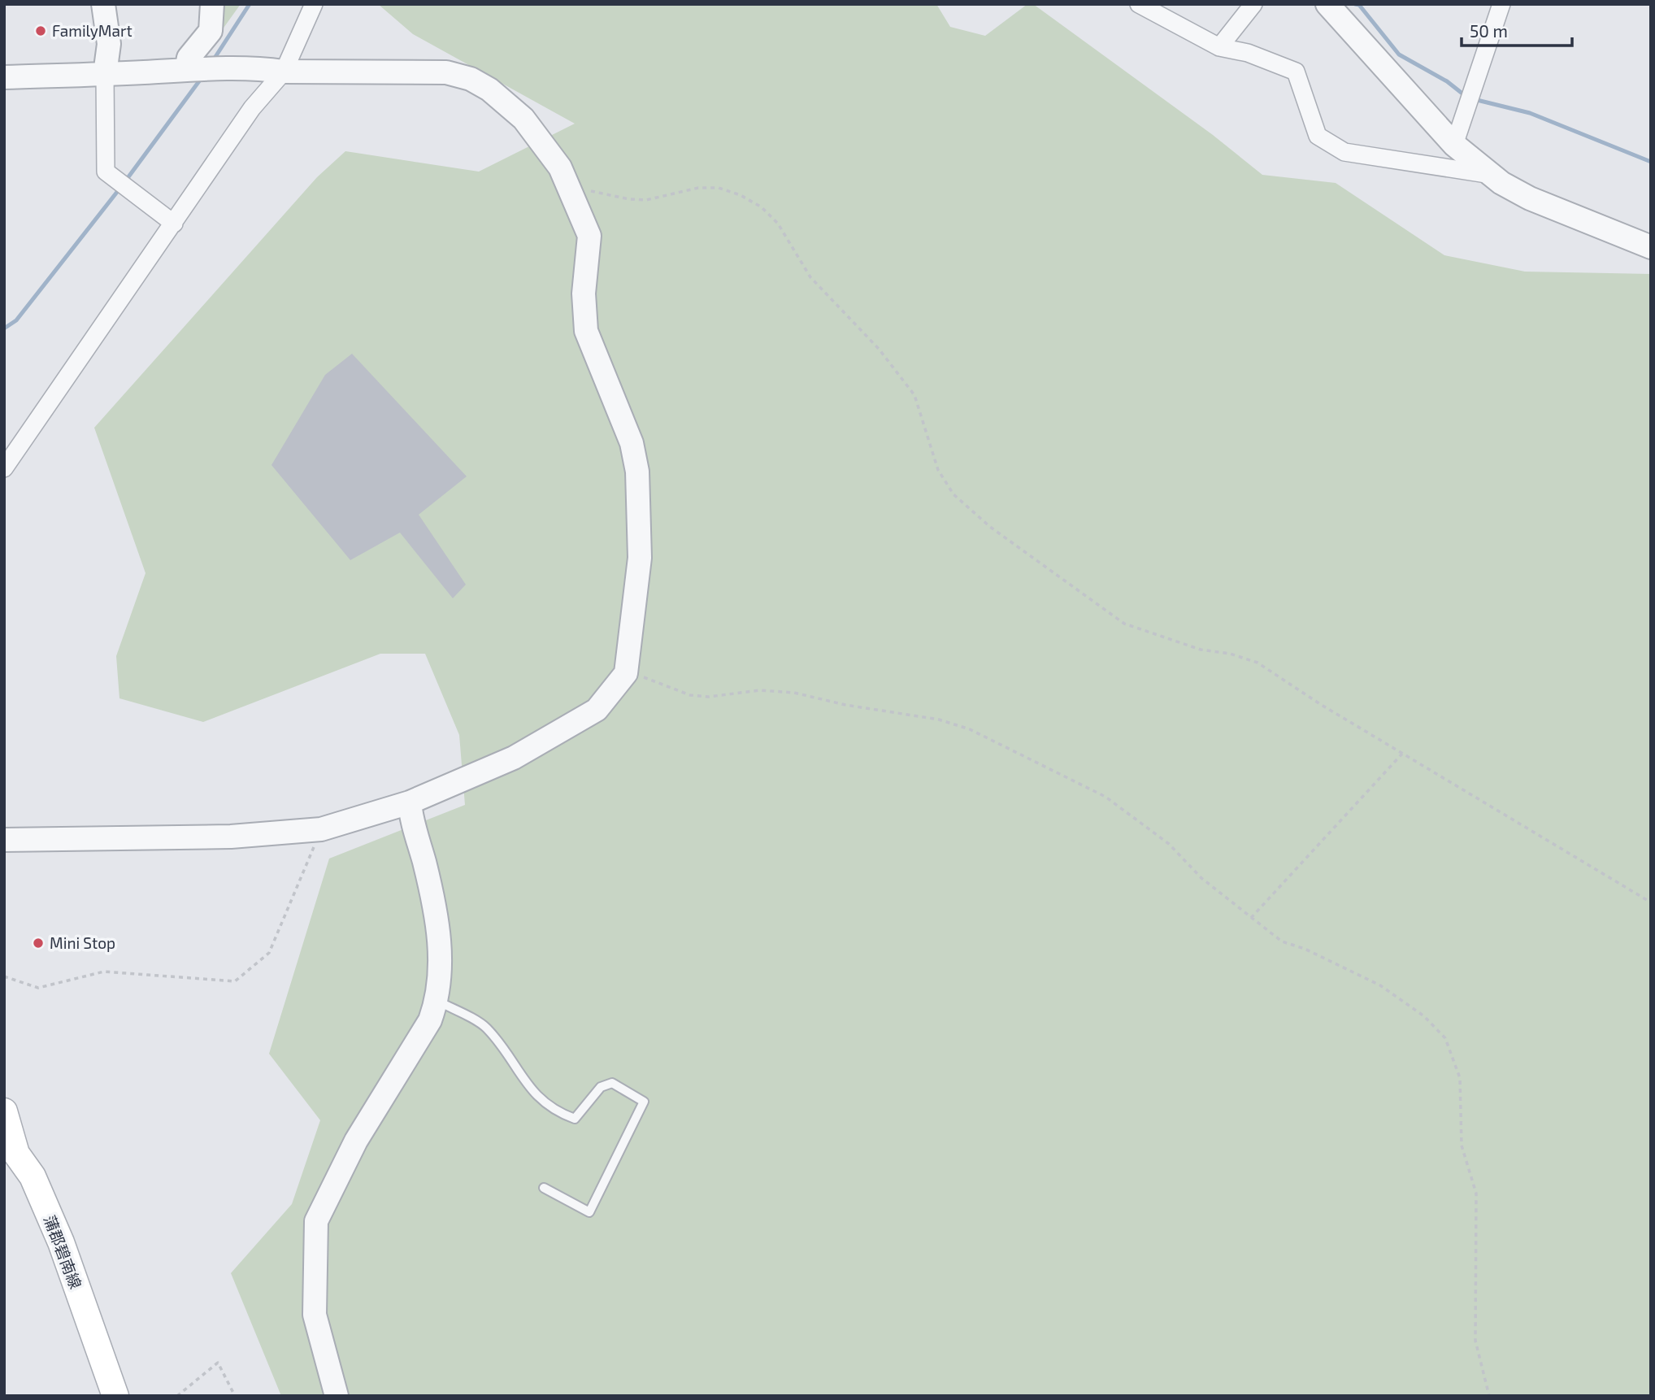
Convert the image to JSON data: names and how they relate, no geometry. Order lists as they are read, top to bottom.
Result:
{
  "streets": {
    "main road": ["蒲郡碧南線"]
  },
  "places": ["FamilyMart", "Mini Stop"],
  "scale_bar": "50 m"
}
